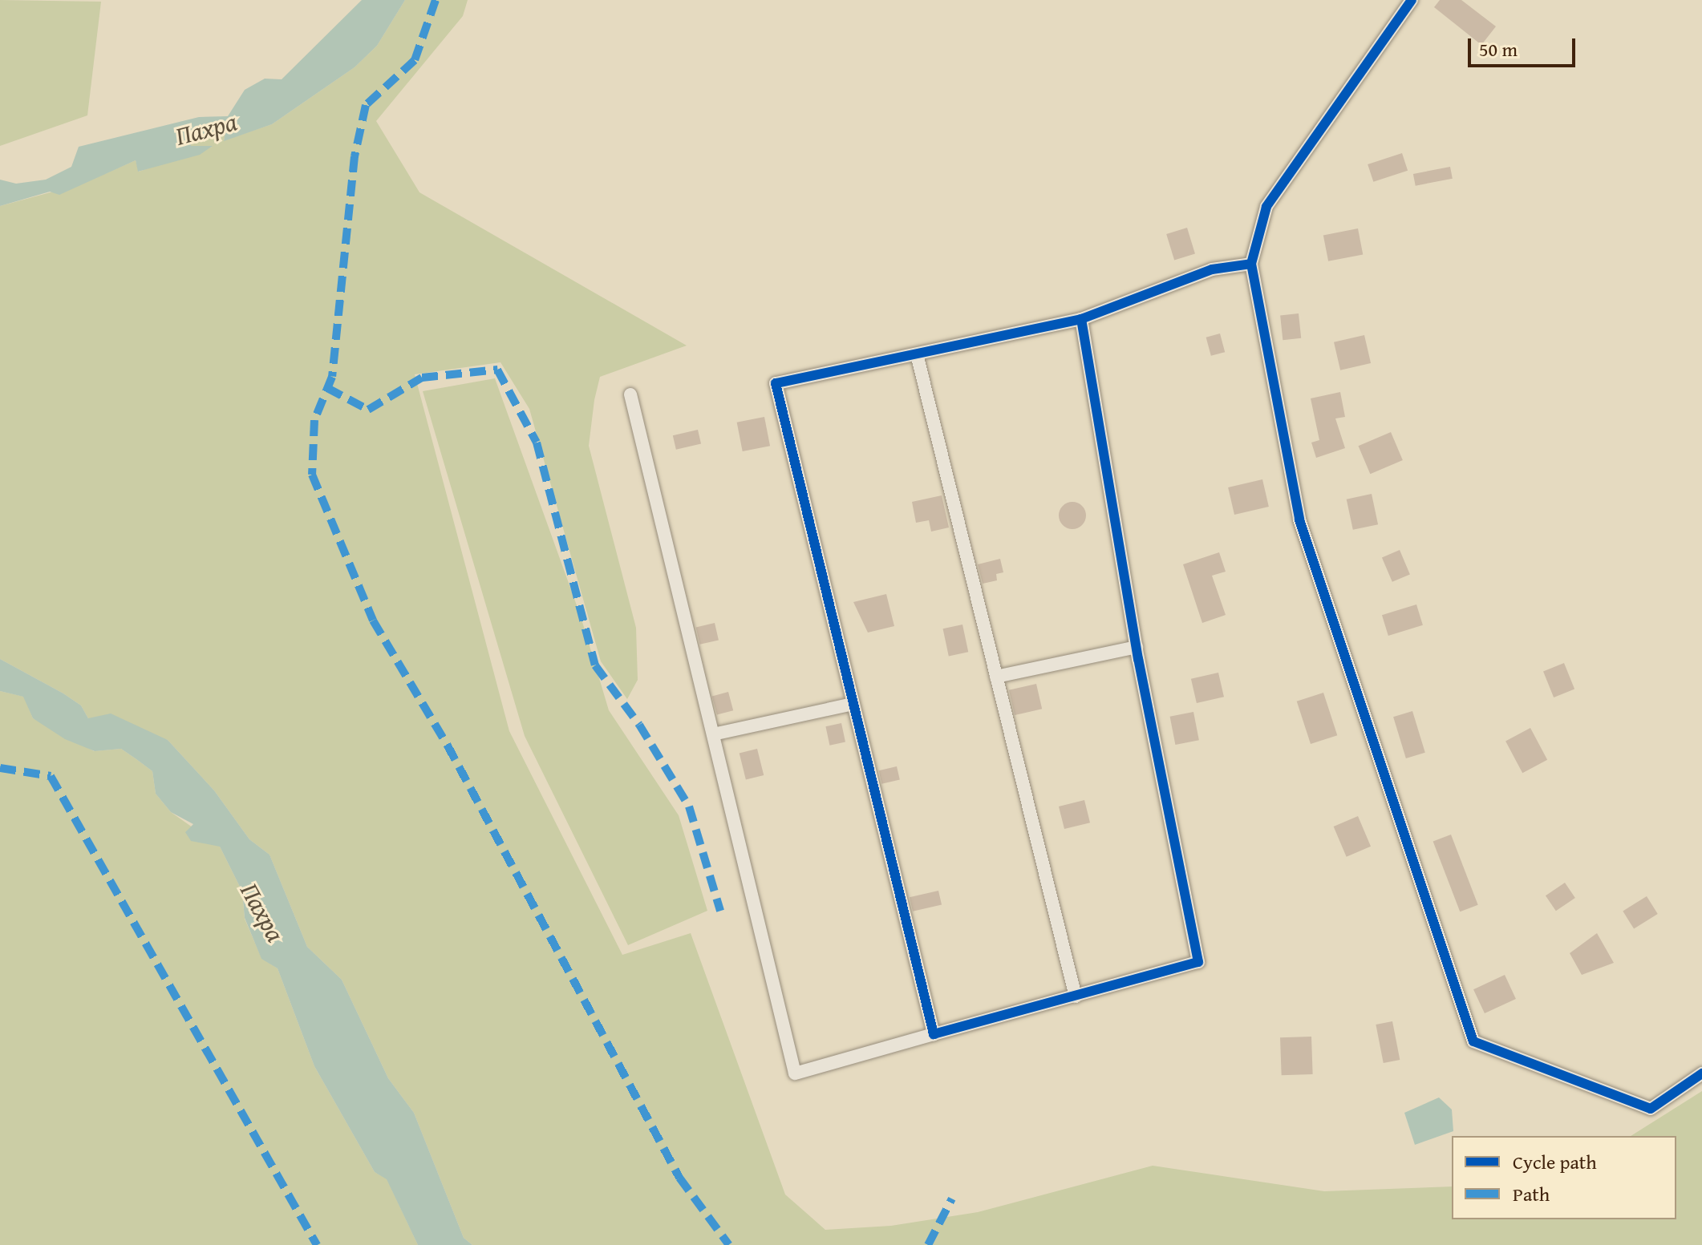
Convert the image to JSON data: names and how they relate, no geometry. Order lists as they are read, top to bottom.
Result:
{
  "water": ["Пахра"],
  "legend": ["Cycle path", "Path"],
  "scale_bar": "50 m"
}
